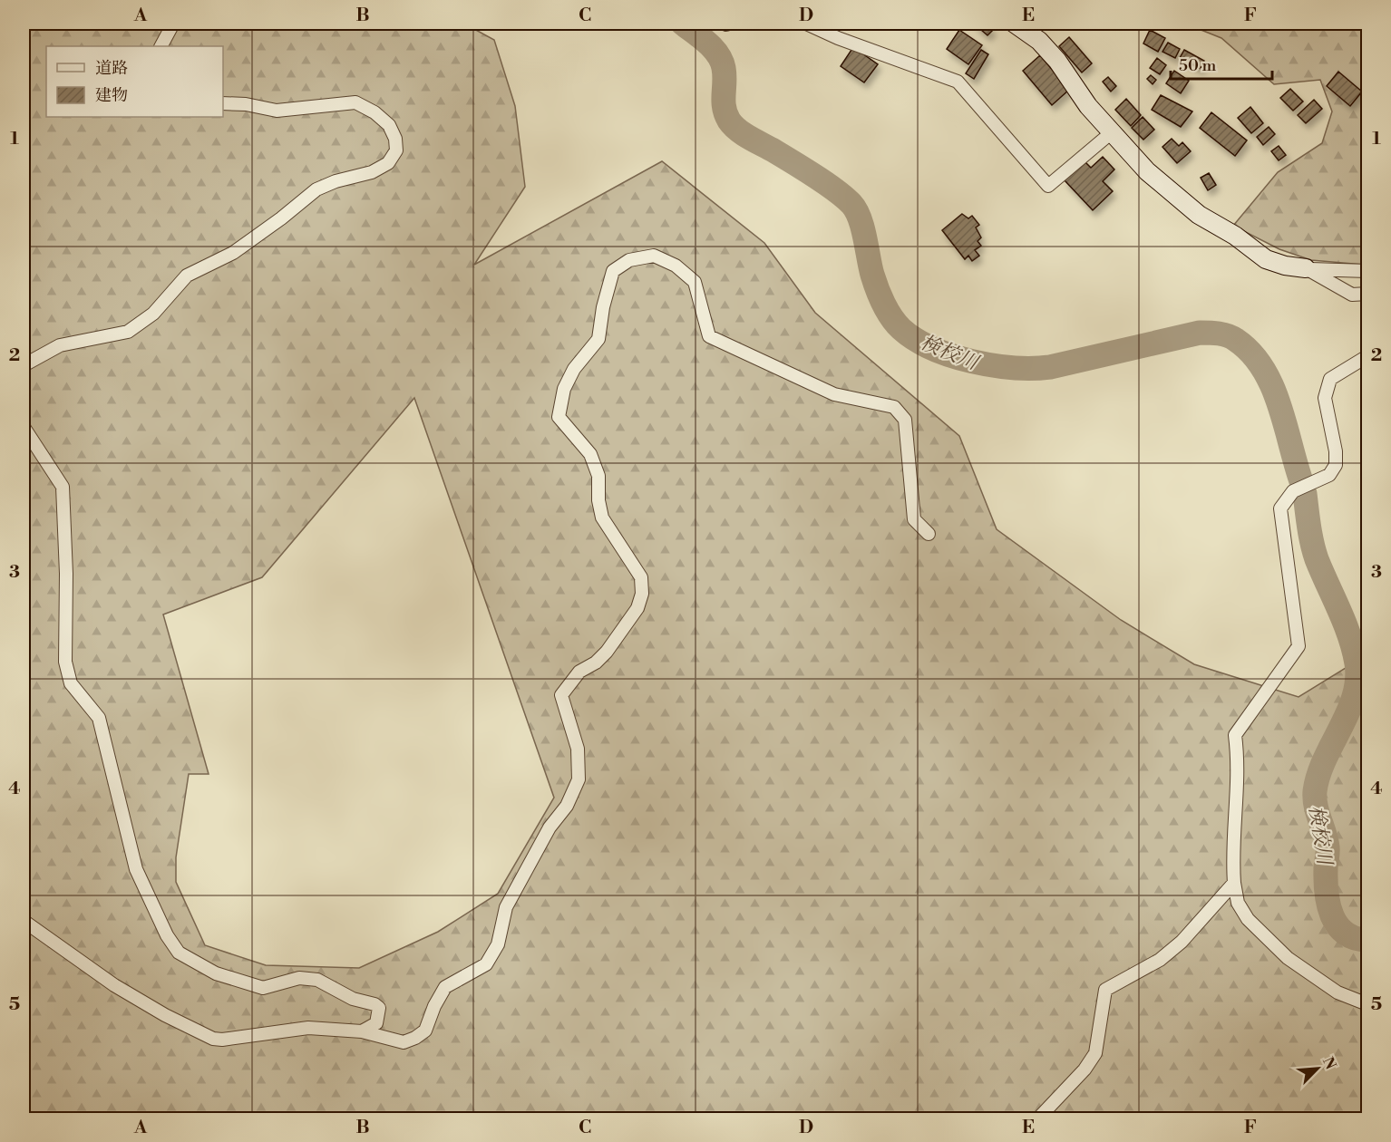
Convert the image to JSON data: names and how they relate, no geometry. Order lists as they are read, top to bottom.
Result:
{
  "water": ["検校川"],
  "legend": ["道路", "建物"],
  "scale_bar": "50 m",
  "north": "top right",
  "grid": {
    "columns": [
      "A",
      "B",
      "C",
      "D",
      "E",
      "F"
    ],
    "rows": [
      "1",
      "2",
      "3",
      "4",
      "5"
    ]
  }
}
